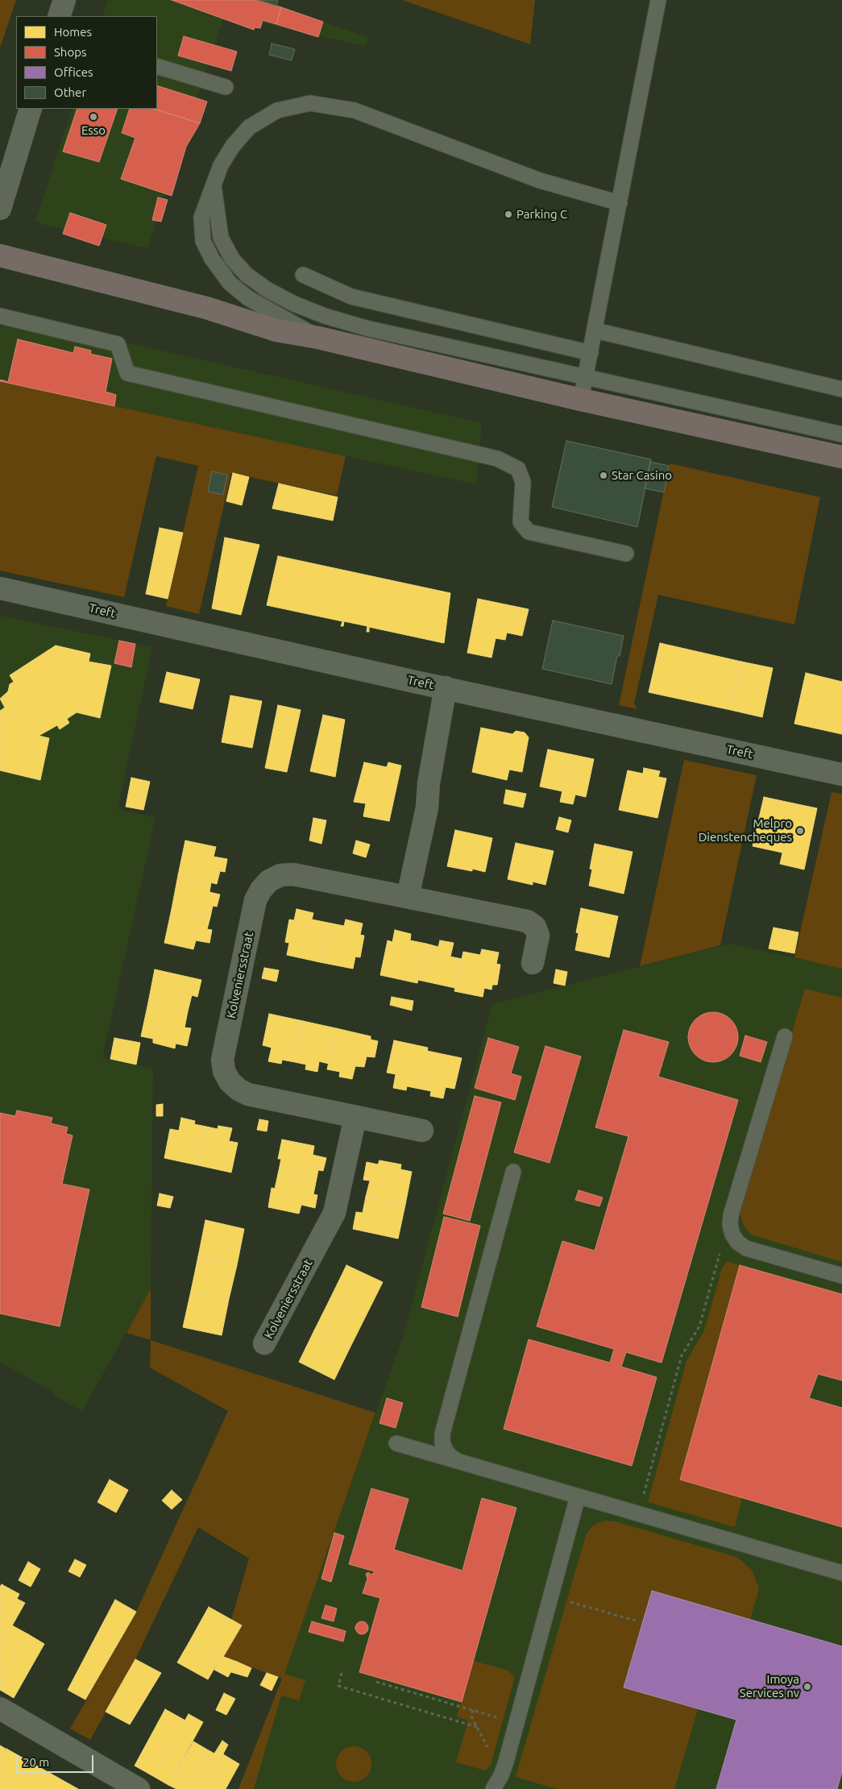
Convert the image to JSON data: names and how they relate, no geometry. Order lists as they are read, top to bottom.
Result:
{
  "streets": {
    "street": ["Treft", "Kolveniersstraat"]
  },
  "places": [
    "Esso",
    "Parking C",
    "Star Casino",
    "Melpro Dienstencheques",
    "Imoya Services nv"
  ],
  "legend": [
    "Homes",
    "Shops",
    "Offices",
    "Other"
  ],
  "scale_bar": "20 m"
}
